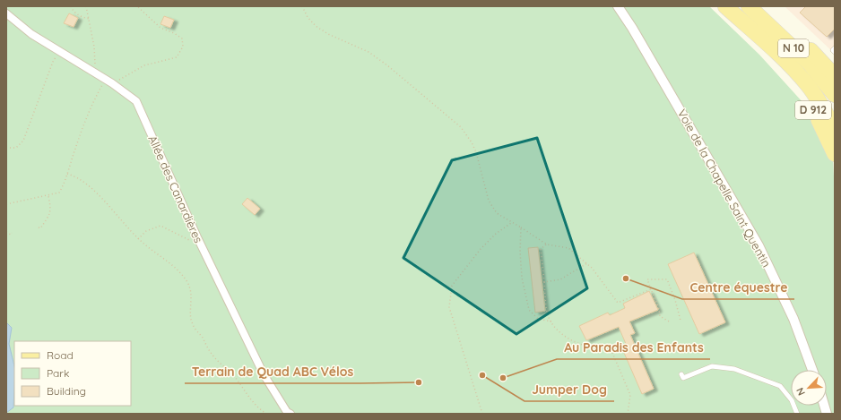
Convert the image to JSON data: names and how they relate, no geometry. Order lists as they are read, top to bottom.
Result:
{
  "streets": {
    "main road": ["N 10", "D 912"],
    "street": ["Voie de la Chapelle Saint Quentin", "Allée des Canardières"]
  },
  "crossings": [
    ["N 10", "D 912"]
  ],
  "places": [
    "Centre équestre",
    "Jumper Dog",
    "Au Paradis des Enfants",
    "Terrain de Quad ABC Vélos"
  ],
  "legend": ["Road", "Park", "Building"],
  "north": "bottom left"
}
